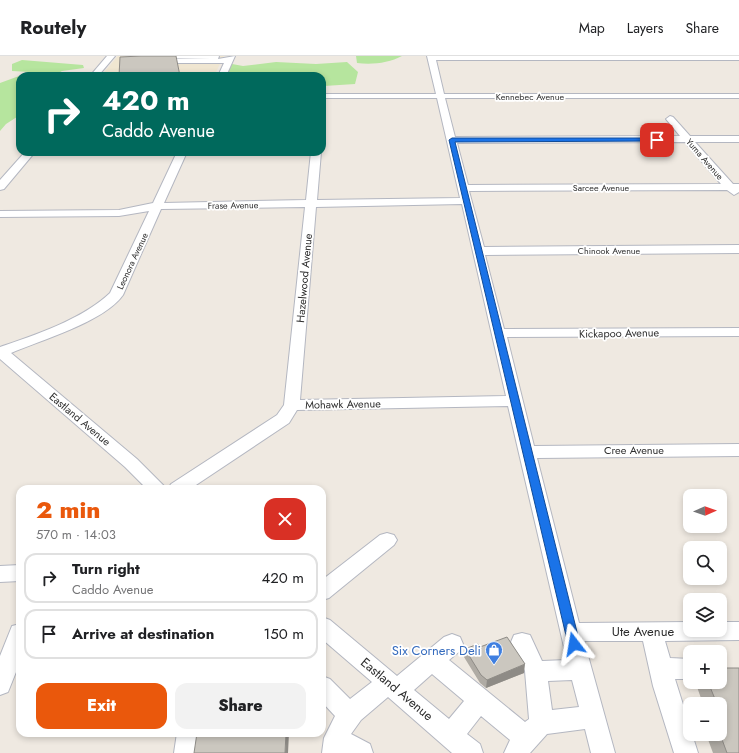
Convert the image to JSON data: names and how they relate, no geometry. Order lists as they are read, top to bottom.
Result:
{
  "streets": {
    "street": [
      "Kennebec Avenue",
      "Yuma Avenue",
      "Sarcee Avenue",
      "Frase Avenue",
      "Chinook Avenue",
      "Leonora Avenue",
      "Hazelwood Avenue",
      "Kickapoo Avenue",
      "Mohawk Avenue",
      "Eastland Avenue",
      "Cree Avenue",
      "Ute Avenue"
    ]
  },
  "crossings": [
    ["Yuma Avenue", "Sarcee Avenue"],
    ["Sarcee Avenue", "Frase Avenue"],
    ["Frase Avenue", "Leonora Avenue"],
    ["Frase Avenue", "Hazelwood Avenue"],
    ["Leonora Avenue", "Eastland Avenue"],
    ["Hazelwood Avenue", "Mohawk Avenue"]
  ],
  "places": {
    "shop": ["Six Corners Deli"]
  },
  "north": "right",
  "page": {
    "header": "Routely",
    "nav": ["Map", "Layers", "Share"],
    "turn": ["420 m", "Caddo Avenue"],
    "heading": ["2 min", "570 m · 14:03"],
    "map_buttons": ["+", "−"],
    "list": [
      {
        "name": "Turn right",
        "note": "Caddo Avenue",
        "value": "420 m"
      },
      {
        "name": "Arrive at destination",
        "value": "150 m"
      }
    ],
    "buttons": ["Exit", "Share"]
  }
}
